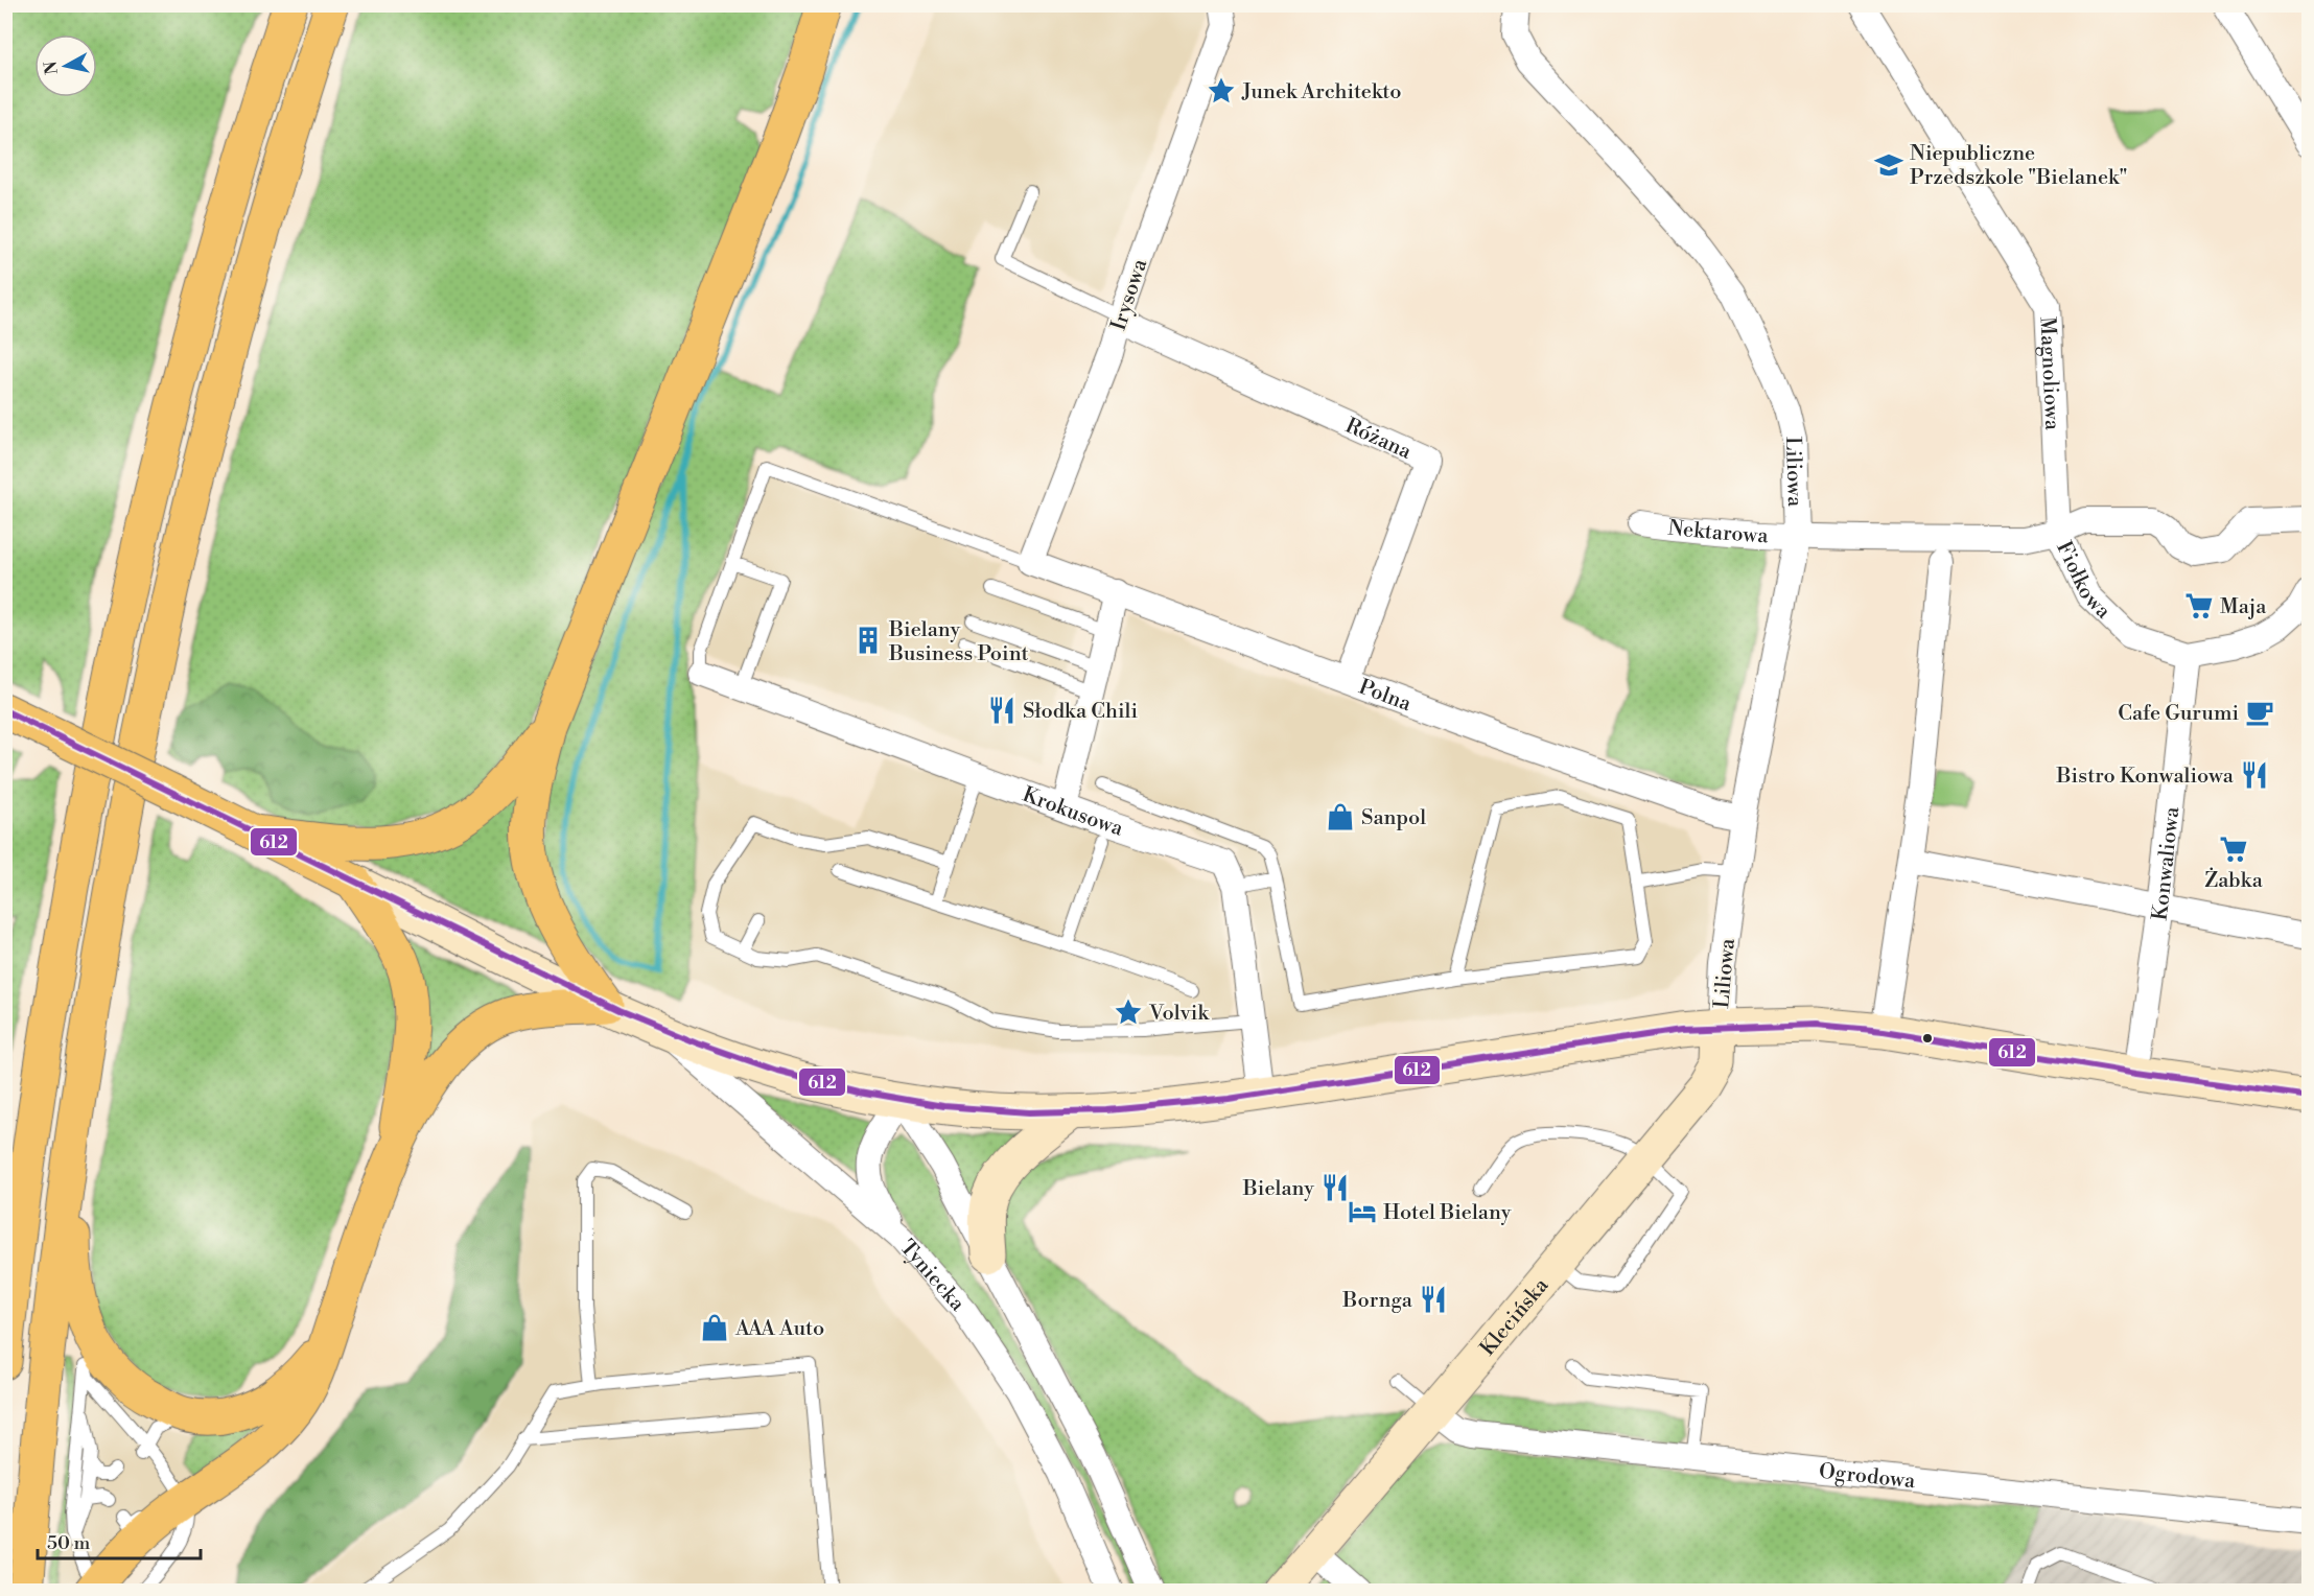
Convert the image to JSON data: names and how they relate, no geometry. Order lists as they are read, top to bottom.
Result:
{
  "streets": {
    "main road": ["Klecińska"],
    "street": [
      "Irysowa",
      "Magnoliowa",
      "Różana",
      "Liliowa",
      "Nektarowa",
      "Fiołkowa",
      "Polna",
      "Krokusowa",
      "Konwaliowa",
      "Tyniecka",
      "Ogrodowa"
    ]
  },
  "crossings": [
    ["Irysowa", "Różana"],
    ["Irysowa", "Polna"],
    ["Magnoliowa", "Fiołkowa"],
    ["Różana", "Polna"],
    ["Liliowa", "Nektarowa"],
    ["Liliowa", "Fiołkowa"],
    ["Liliowa", "Polna"],
    ["Liliowa", "Klecińska"],
    ["Nektarowa", "Fiołkowa"],
    ["Fiołkowa", "Konwaliowa"],
    ["Klecińska", "Ogrodowa"]
  ],
  "places": {
    "place": ["Junek Architekto", "Volvik"],
    "school or university": ["Niepubliczne Przedszkole \"Bielanek\""],
    "supermarket": ["Maja", "Żabka"],
    "building": ["Bielany Business Point"],
    "restaurant": [
      "Słodka Chili",
      "Bistro Konwaliowa",
      "Bielany",
      "Bornga"
    ],
    "cafe": ["Cafe Gurumi"],
    "shop": ["Sanpol", "AAA Auto"],
    "hotel": ["Hotel Bielany"]
  },
  "lines": ["transit line 612"],
  "scale_bar": "50 m",
  "north": "left"
}
